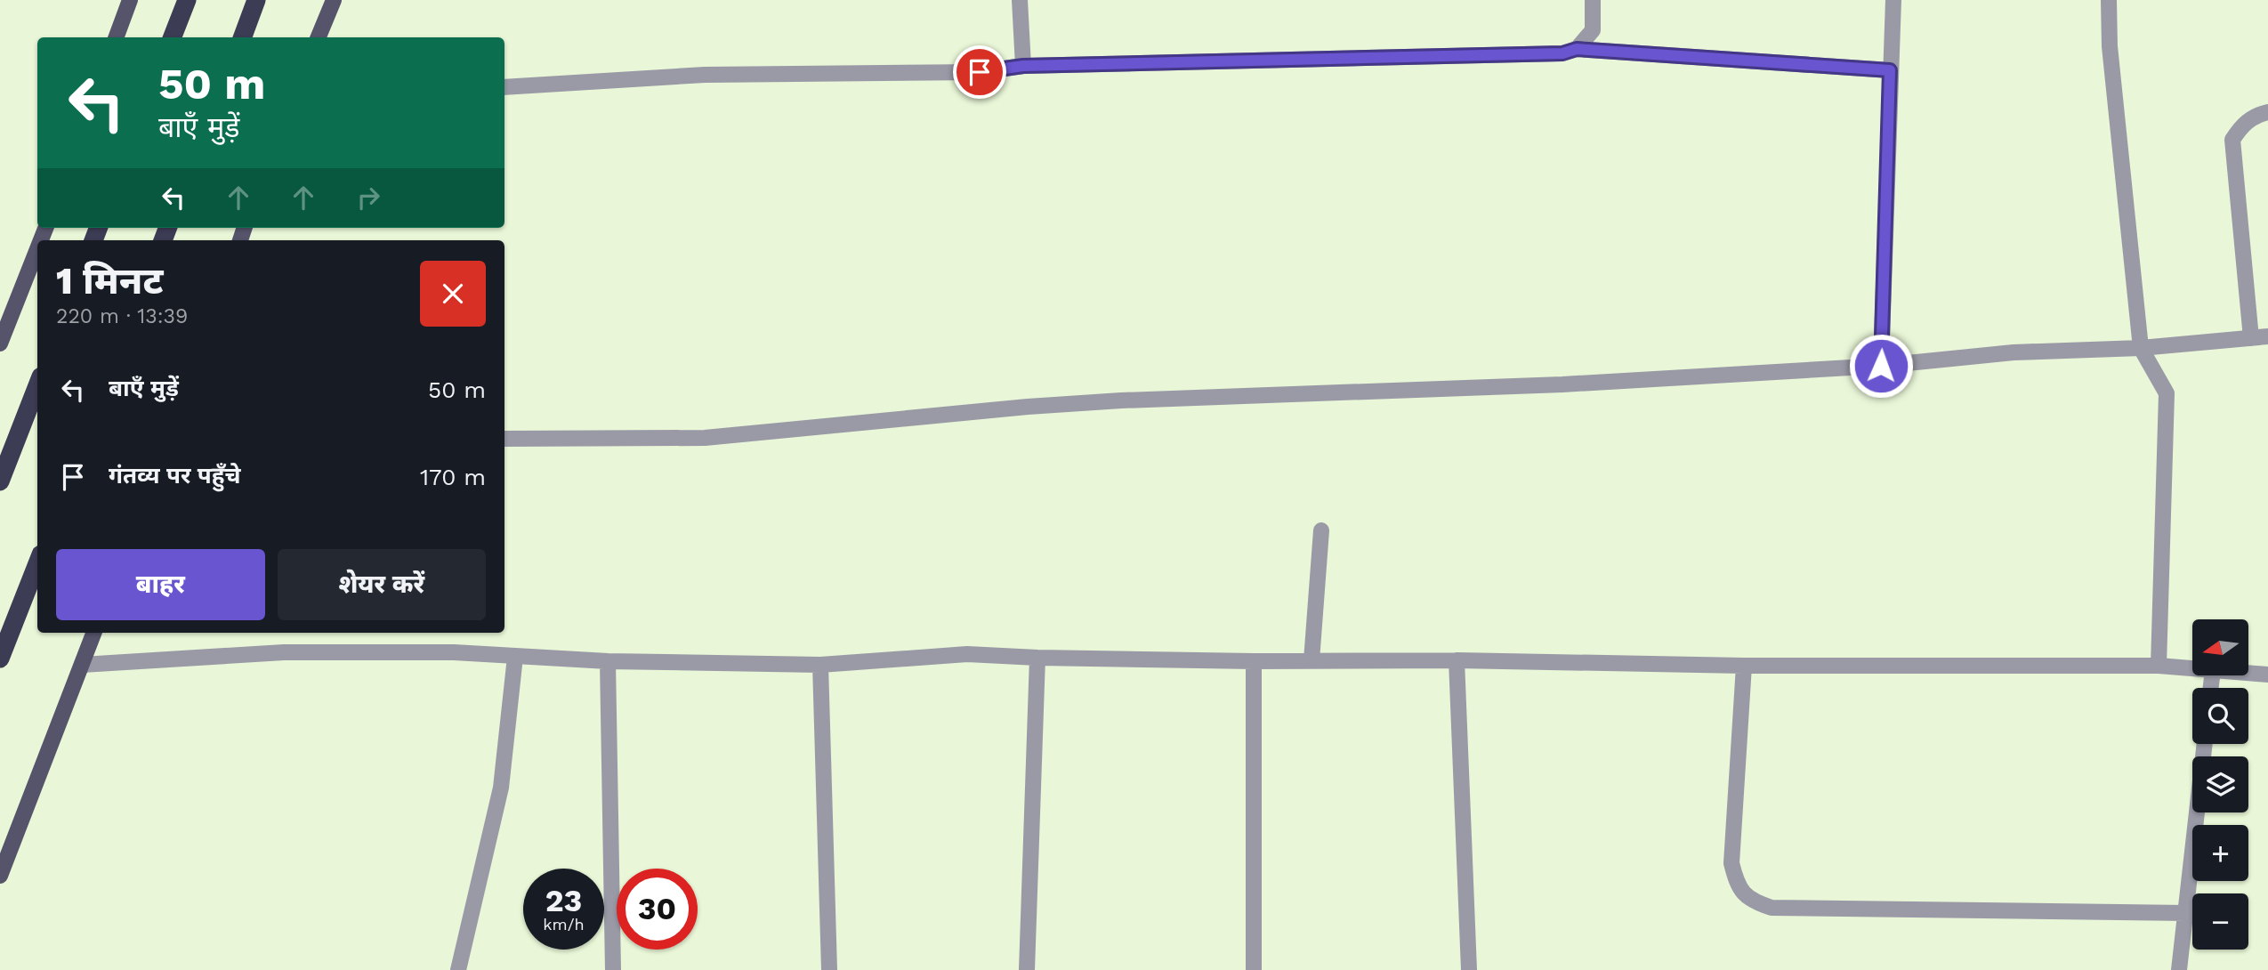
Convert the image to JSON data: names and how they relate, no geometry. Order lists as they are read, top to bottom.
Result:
{
  "north": "left",
  "page": {
    "turn": ["50 m", "बाएँ मुड़ें"],
    "heading": ["1 मिनट", "220 m · 13:39"],
    "list": [
      {
        "name": "बाएँ मुड़ें",
        "value": "50 m"
      },
      {
        "name": "गंतव्य पर पहुँचे",
        "value": "170 m"
      }
    ],
    "buttons": ["बाहर", "शेयर करें"],
    "map_buttons": ["+", "−"],
    "speed": "23 km/h",
    "limit": "30"
  }
}
